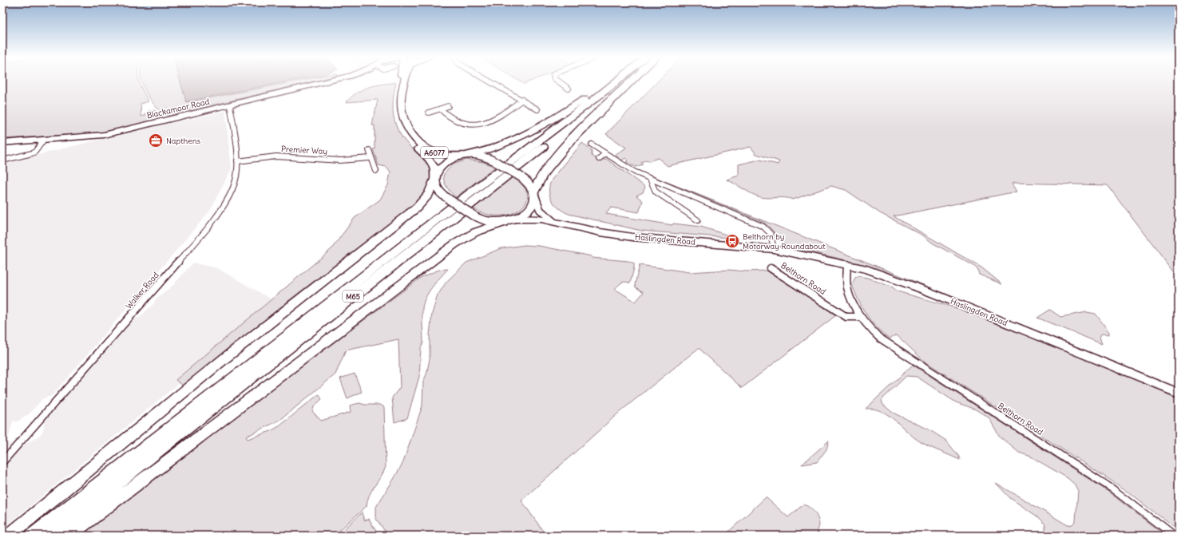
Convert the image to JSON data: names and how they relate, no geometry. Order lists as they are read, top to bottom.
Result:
{
  "streets": {
    "highway": ["A6077", "M65"],
    "main road": ["Blackamoor Road", "Haslingden Road"],
    "street": ["Premier Way", "Belthorn Road", "Walker Road"]
  },
  "crossings": [
    ["Blackamoor Road", "Walker Road"],
    ["Premier Way", "Walker Road"],
    ["A6077", "Haslingden Road"],
    ["A6077", "M65"],
    ["Haslingden Road", "Belthorn Road"],
    ["Haslingden Road", "M65"]
  ],
  "places": {
    "office": ["Napthens"],
    "bus stop": ["Belthorn by Motorway Roundabout"]
  }
}
